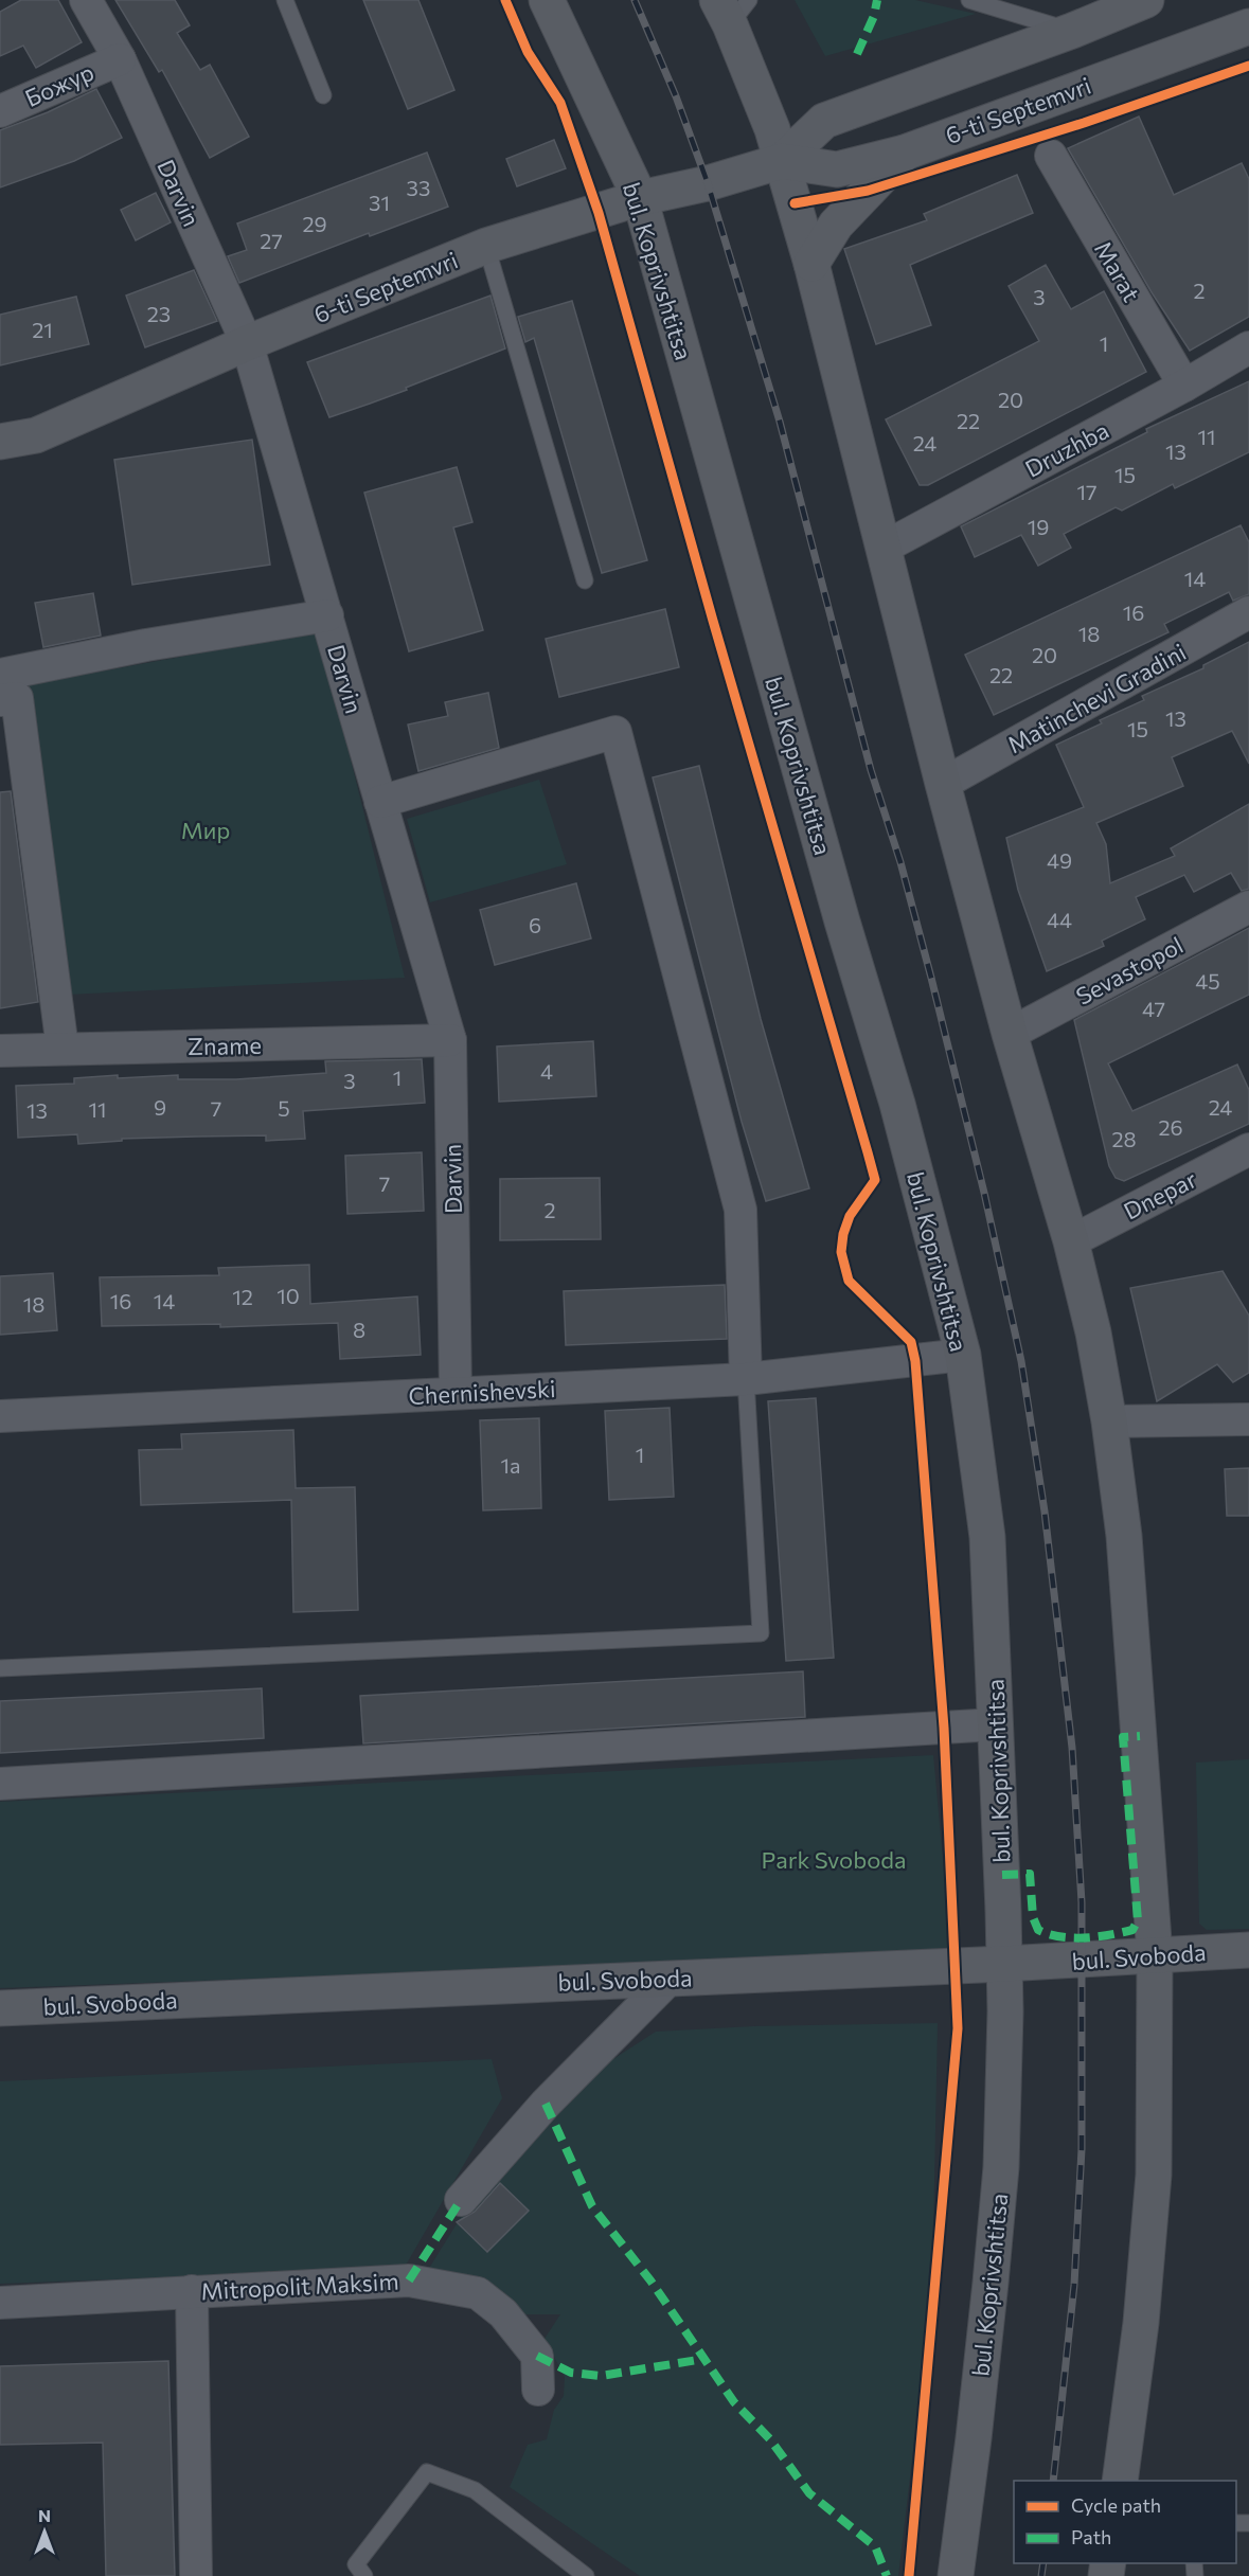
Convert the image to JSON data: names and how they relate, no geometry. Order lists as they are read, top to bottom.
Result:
{
  "streets": {
    "main road": ["6-ti Septemvri", "bul. Koprivshtitsa", "bul. Svoboda"],
    "street": [
      "Божур",
      "Darvin",
      "Marat",
      "Druzhba",
      "Matinchevi Gradini",
      "Sevastopol",
      "Zname",
      "Dnepar",
      "Chernishevski",
      "Mitropolit Maksim"
    ]
  },
  "crossings": [
    ["Божур", "Darvin"],
    ["6-ti Septemvri", "Darvin"],
    ["6-ti Septemvri", "bul. Koprivshtitsa"],
    ["Darvin", "Zname"],
    ["Darvin", "Chernishevski"],
    ["bul. Koprivshtitsa", "Chernishevski"],
    ["bul. Koprivshtitsa", "bul. Svoboda"],
    ["Marat", "Druzhba"]
  ],
  "parks": ["Мир", "Park Svoboda"],
  "house_numbers": [
    "33",
    "31",
    "29",
    "27",
    "2",
    "3",
    "23",
    "21",
    "1",
    "20",
    "22",
    "11",
    "24",
    "13",
    "15",
    "17",
    "19",
    "14",
    "16",
    "18",
    "20",
    "22",
    "13",
    "15",
    "49",
    "44",
    "6",
    "45",
    "47",
    "4",
    "1",
    "3",
    "9",
    "24",
    "7",
    "5",
    "11",
    "13",
    "26",
    "28",
    "7",
    "2",
    "10",
    "12",
    "16",
    "14",
    "18",
    "8",
    "1",
    "1a"
  ],
  "legend": ["Cycle path", "Path"],
  "north": "top"
}
